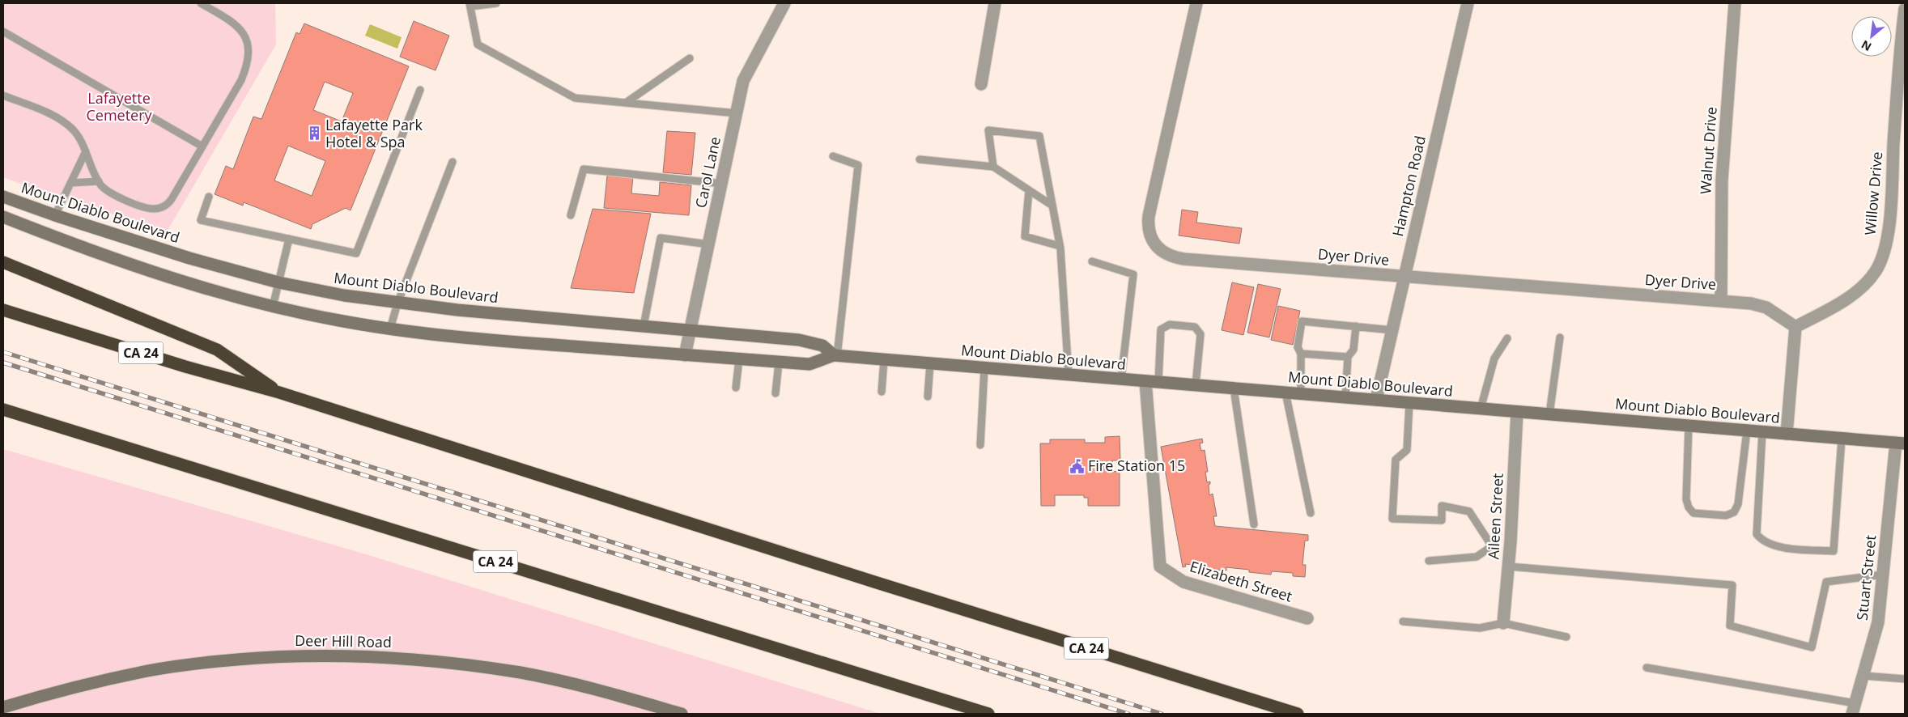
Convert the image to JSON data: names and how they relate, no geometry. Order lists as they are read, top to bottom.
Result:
{
  "streets": {
    "highway": ["CA 24"],
    "main road": ["Mount Diablo Boulevard", "Deer Hill Road"],
    "street": [
      "Walnut Drive",
      "Carol Lane",
      "Hampton Road",
      "Willow Drive",
      "Dyer Drive",
      "Aileen Street",
      "Stuart Street",
      "Elizabeth Street"
    ]
  },
  "crossings": [
    ["Walnut Drive", "Dyer Drive"],
    ["Carol Lane", "Mount Diablo Boulevard"],
    ["Hampton Road", "Mount Diablo Boulevard"],
    ["Hampton Road", "Dyer Drive"],
    ["Willow Drive", "Dyer Drive"],
    ["Mount Diablo Boulevard", "Aileen Street"],
    ["Mount Diablo Boulevard", "Stuart Street"],
    ["Mount Diablo Boulevard", "Elizabeth Street"]
  ],
  "parks": ["Lafayette Cemetery"],
  "places": {
    "building": ["Lafayette Park Hotel & Spa"],
    "public building": ["Fire Station 15"]
  },
  "north": "bottom left"
}
